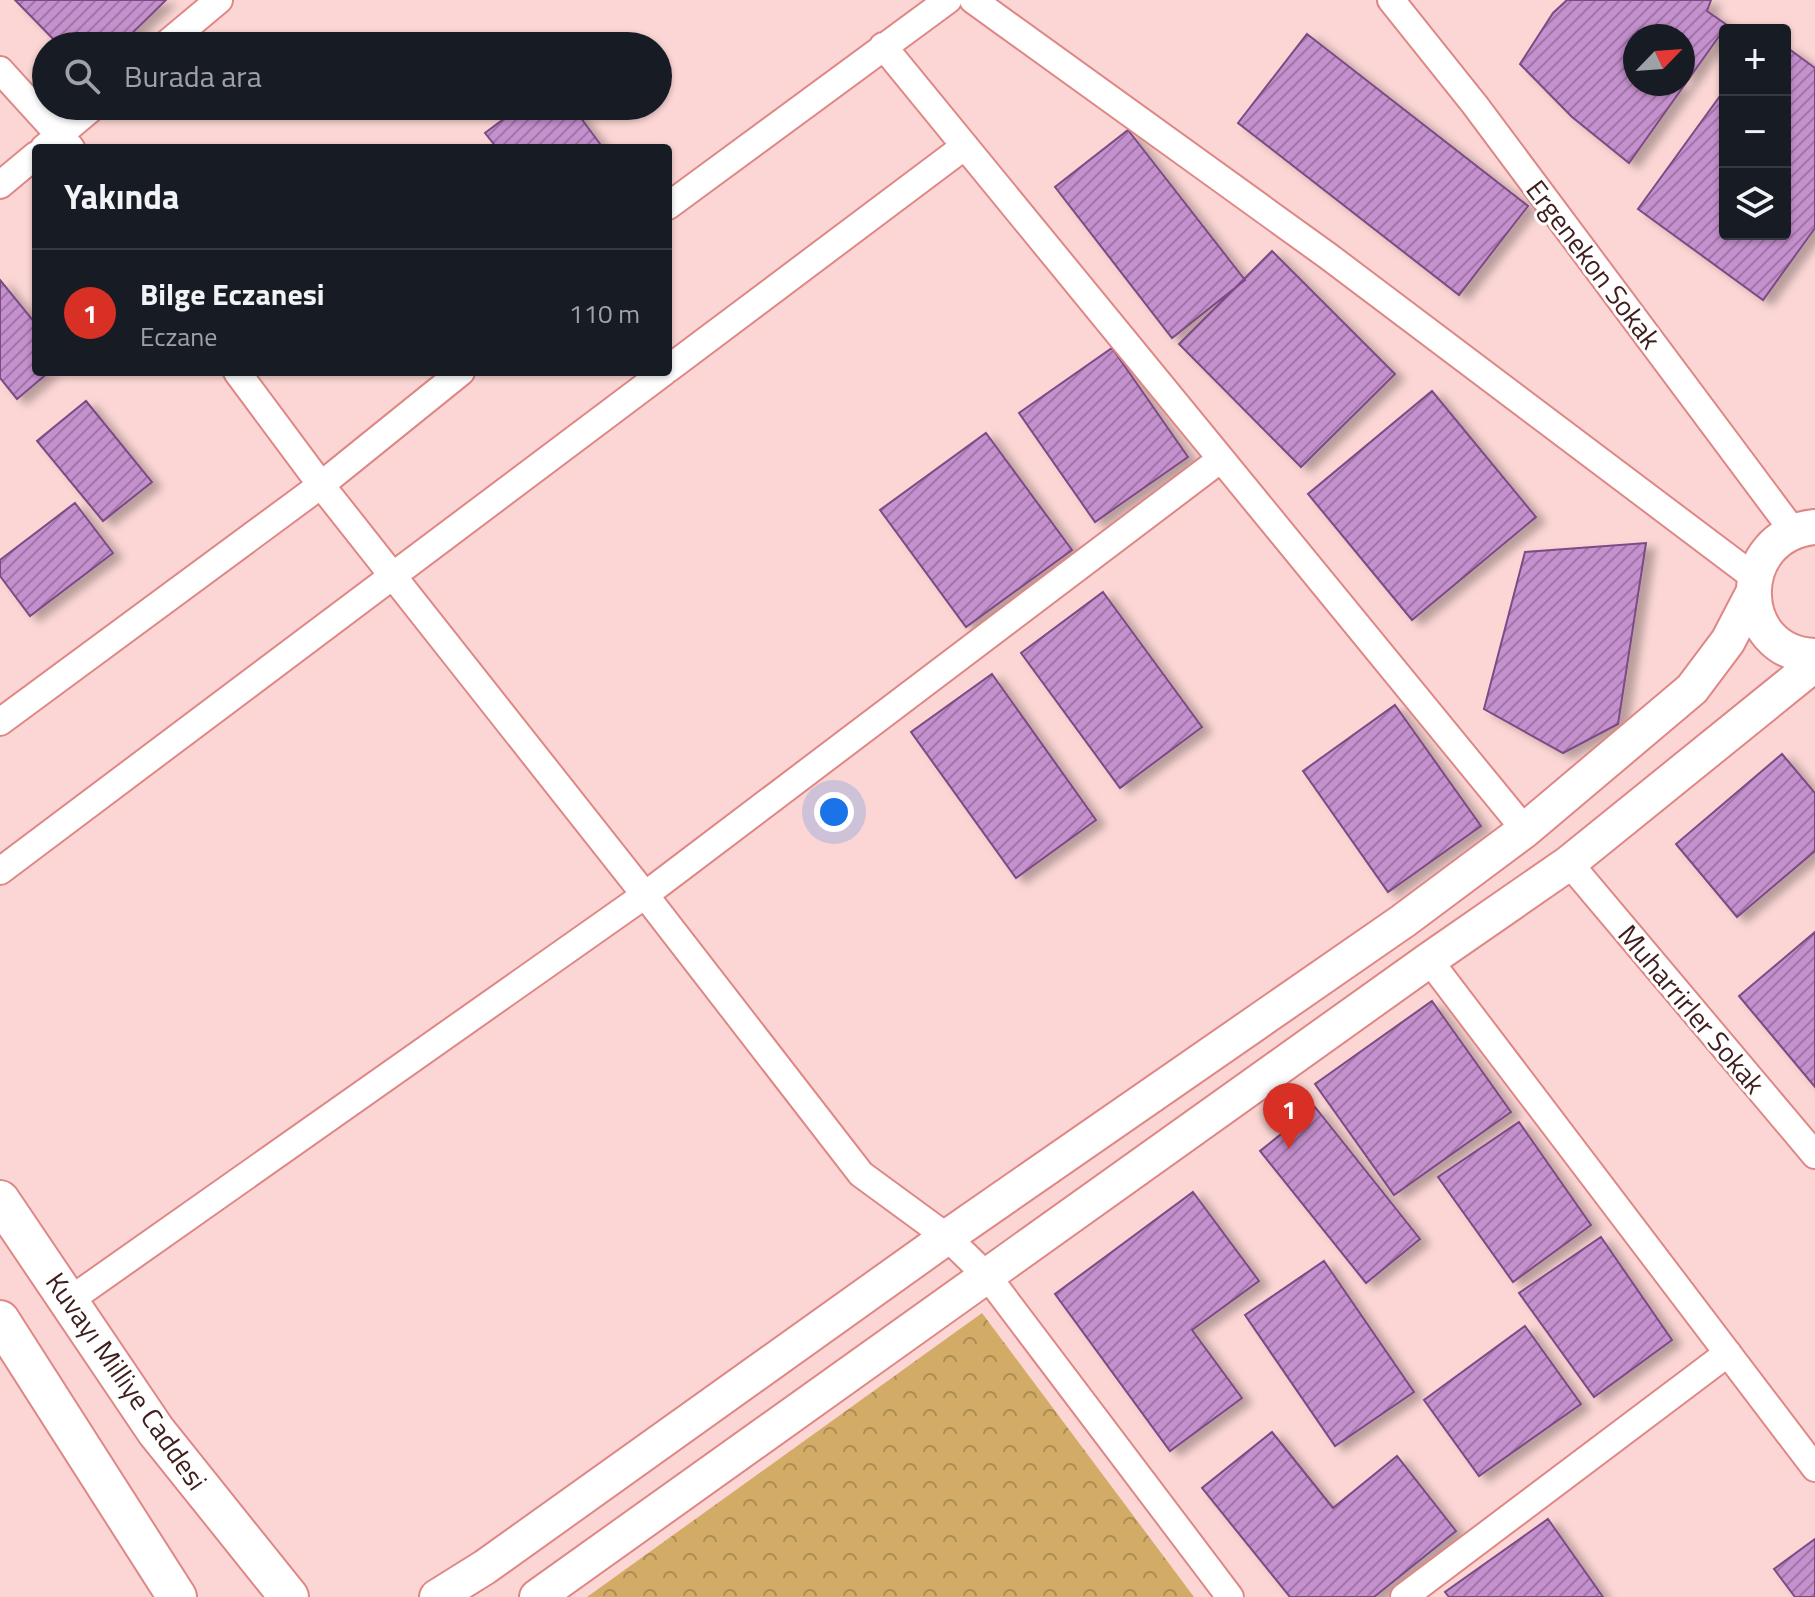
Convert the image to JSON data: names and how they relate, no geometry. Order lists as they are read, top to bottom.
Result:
{
  "streets": {
    "main road": ["Kuvayı Milliye Caddesi"],
    "street": ["Ergenekon Sokak", "Muharrirler Sokak"]
  },
  "north": "top right",
  "page": {
    "map_buttons": ["+", "−"],
    "search": "Burada ara",
    "heading": "Yakında",
    "list": [
      {
        "mark": "1",
        "name": "Bilge Eczanesi",
        "note": "Eczane",
        "value": "110 m"
      }
    ],
    "pins": "1"
  }
}
